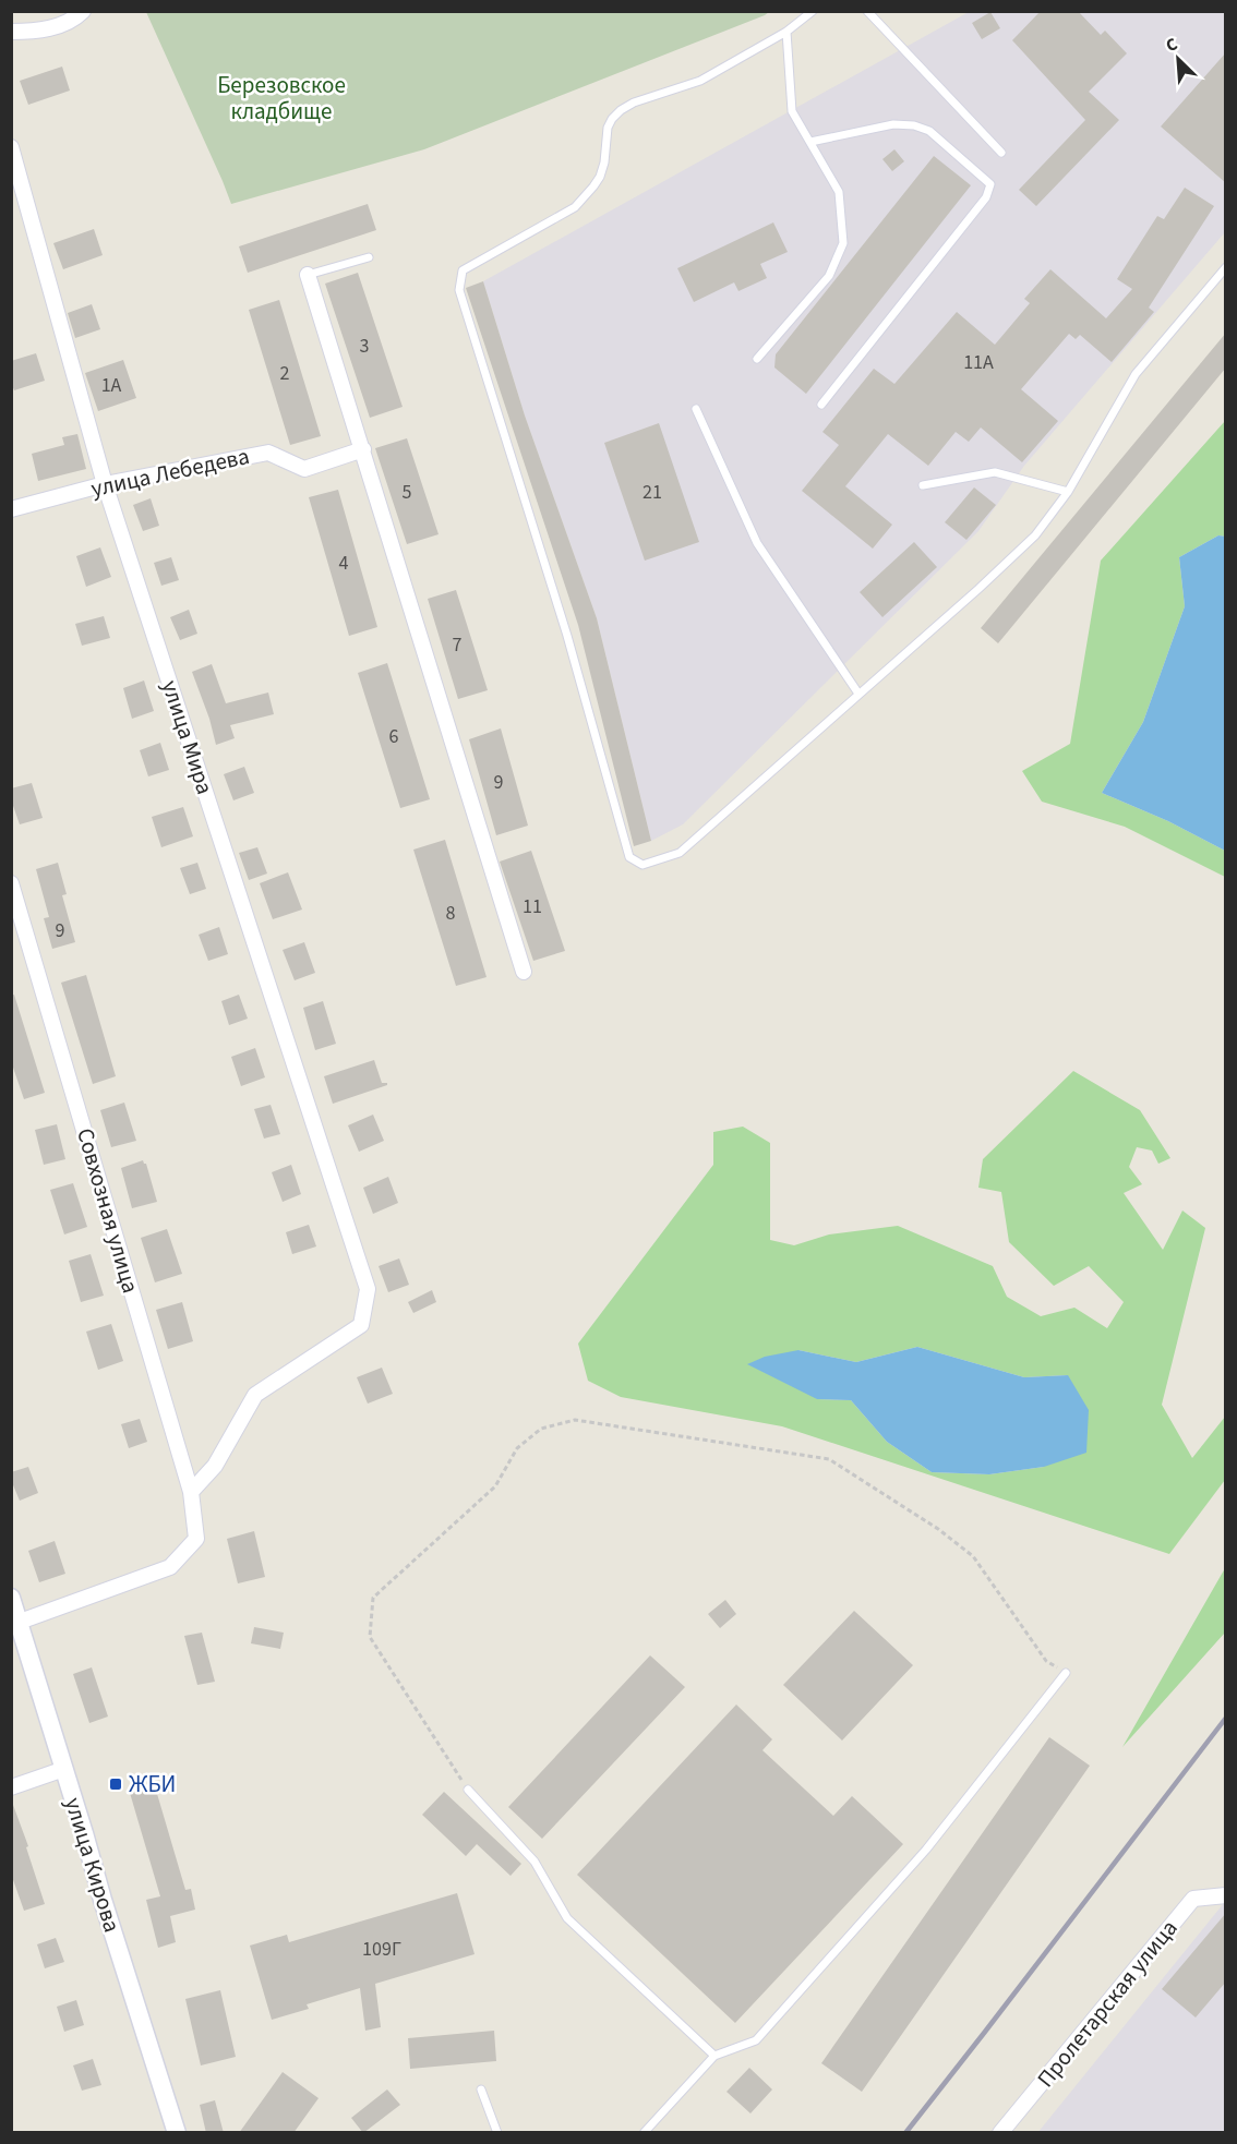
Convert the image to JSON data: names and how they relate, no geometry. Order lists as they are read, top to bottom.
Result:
{
  "streets": {
    "street": [
      "улица Лебедева",
      "улица Мира",
      "Совхозная улица",
      "улица Кирова",
      "Пролетарская улица"
    ]
  },
  "crossings": [
    ["улица Лебедева", "улица Мира"],
    ["улица Мира", "Совхозная улица"],
    ["Совхозная улица", "улица Кирова"]
  ],
  "parks": ["Березовское кладбище"],
  "places": {
    "transit": ["ЖБИ"]
  },
  "house_numbers": [
    "3",
    "11А",
    "2",
    "1А",
    "5",
    "21",
    "4",
    "7",
    "6",
    "9",
    "11",
    "8",
    "9",
    "109Г"
  ],
  "north": "top left"
}
